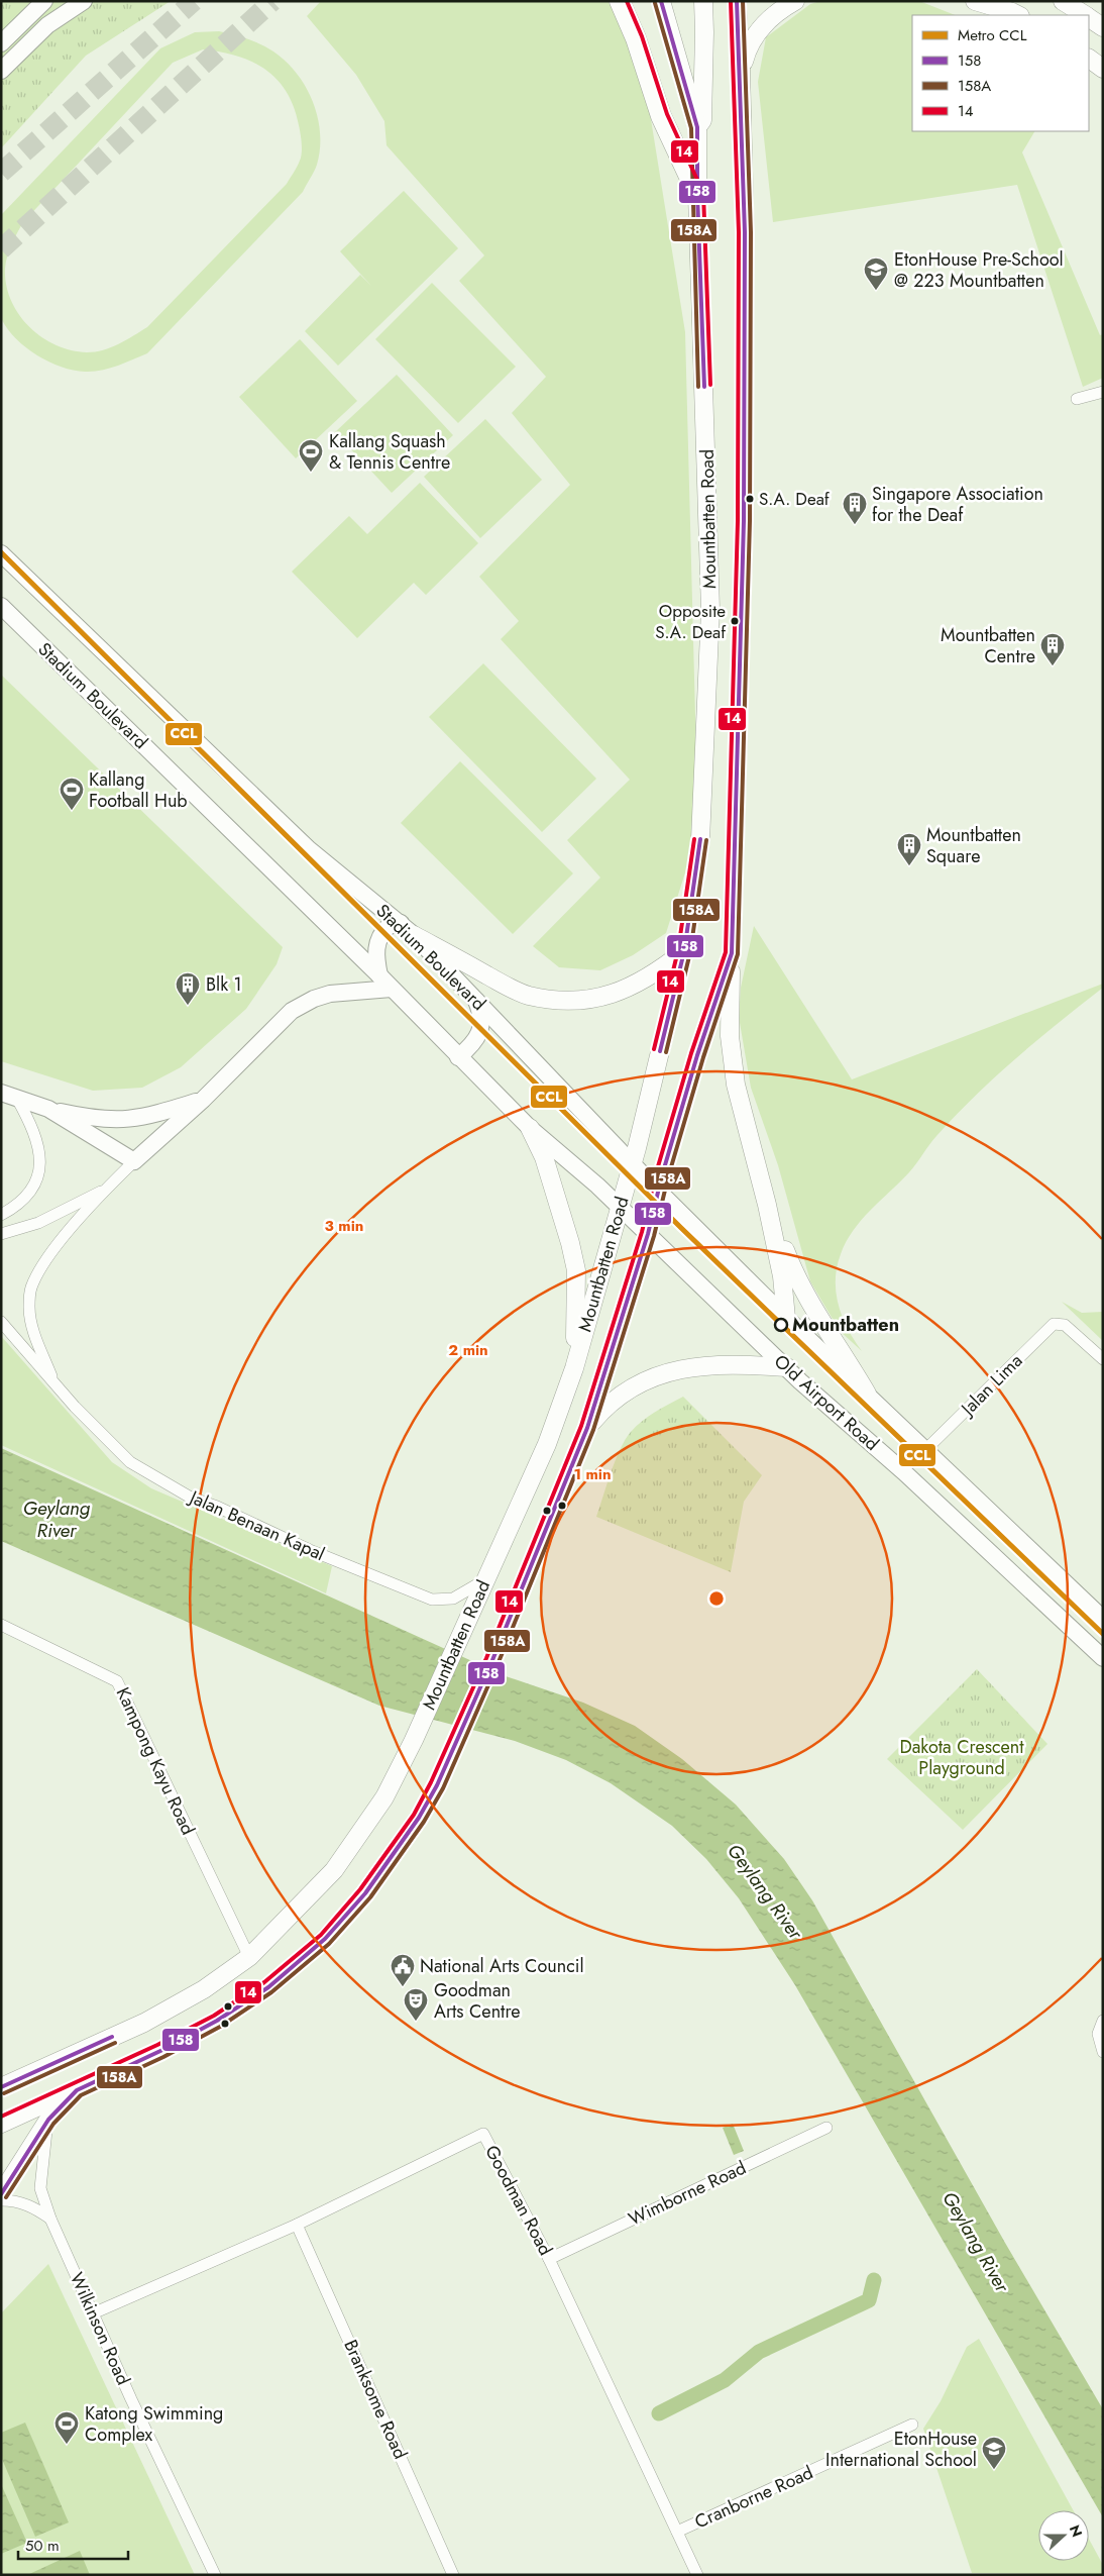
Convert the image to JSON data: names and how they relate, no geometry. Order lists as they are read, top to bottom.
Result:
{
  "streets": {
    "main road": ["Mountbatten Road"],
    "street": [
      "Stadium Boulevard",
      "Jalan Lima",
      "Old Airport Road",
      "Jalan Benaan Kapal",
      "Kampong Kayu Road",
      "Wimborne Road",
      "Goodman Road",
      "Wilkinson Road",
      "Branksome Road",
      "Cranborne Road"
    ]
  },
  "crossings": [
    ["Mountbatten Road", "Stadium Boulevard"],
    ["Mountbatten Road", "Old Airport Road"],
    ["Mountbatten Road", "Jalan Benaan Kapal"],
    ["Mountbatten Road", "Kampong Kayu Road"],
    ["Stadium Boulevard", "Old Airport Road"],
    ["Stadium Boulevard", "Jalan Benaan Kapal"],
    ["Jalan Lima", "Old Airport Road"],
    ["Wimborne Road", "Goodman Road"],
    ["Goodman Road", "Wilkinson Road"],
    ["Goodman Road", "Branksome Road"],
    ["Goodman Road", "Cranborne Road"]
  ],
  "water": ["Geylang River"],
  "parks": ["Dakota Crescent Playground"],
  "places": {
    "school or university": ["EtonHouse Pre-School @ 223 Mountbatten", "EtonHouse International School"],
    "sports": ["Kallang Squash & Tennis Centre", "Kallang Football Hub", "Katong Swimming Complex"],
    "other": ["S.A. Deaf", "Opposite S.A. Deaf", "Mountbatten"],
    "building": [
      "Singapore Association for the Deaf",
      "Mountbatten Centre",
      "Mountbatten Square",
      "Blk 1"
    ],
    "public building": ["National Arts Council"],
    "theatre": ["Goodman Arts Centre"]
  },
  "lines": [
    "transit line 158",
    "transit line 158A",
    "transit line 14",
    "metro line CCL"
  ],
  "legend": [
    "Metro CCL",
    "158",
    "158A",
    "14"
  ],
  "scale_bar": "50 m",
  "north": "right",
  "rings": ["3 min", "2 min", "1 min"]
}
